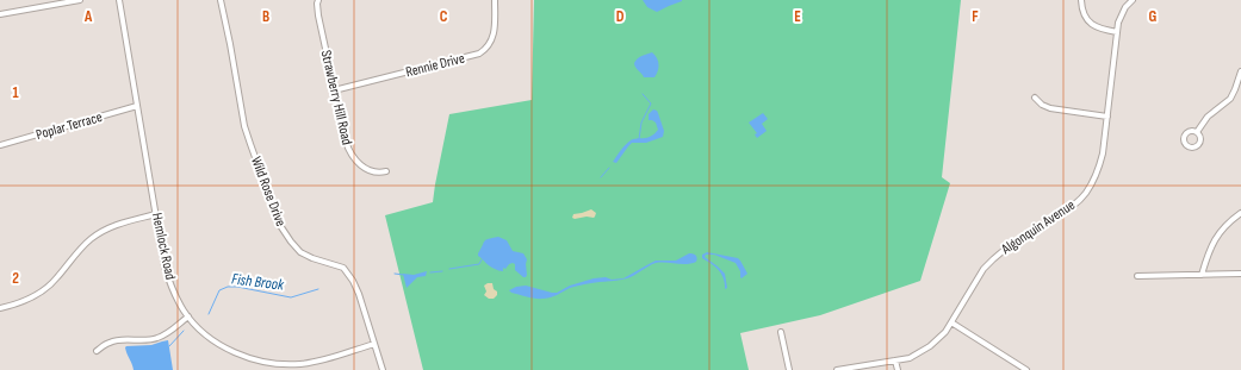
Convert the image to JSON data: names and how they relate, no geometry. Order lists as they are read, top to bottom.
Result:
{
  "streets": {
    "street": [
      "Rennie Drive",
      "Strawberry Hill Road",
      "Poplar Terrace",
      "Wild Rose Drive",
      "Algonquin Avenue",
      "Hemlock Road"
    ]
  },
  "crossings": [
    ["Rennie Drive", "Strawberry Hill Road"],
    ["Poplar Terrace", "Hemlock Road"],
    ["Wild Rose Drive", "Hemlock Road"]
  ],
  "water": ["Fish Brook"],
  "grid": {
    "columns": [
      "A",
      "B",
      "C",
      "D",
      "E",
      "F",
      "G"
    ],
    "rows": ["1", "2"]
  }
}
